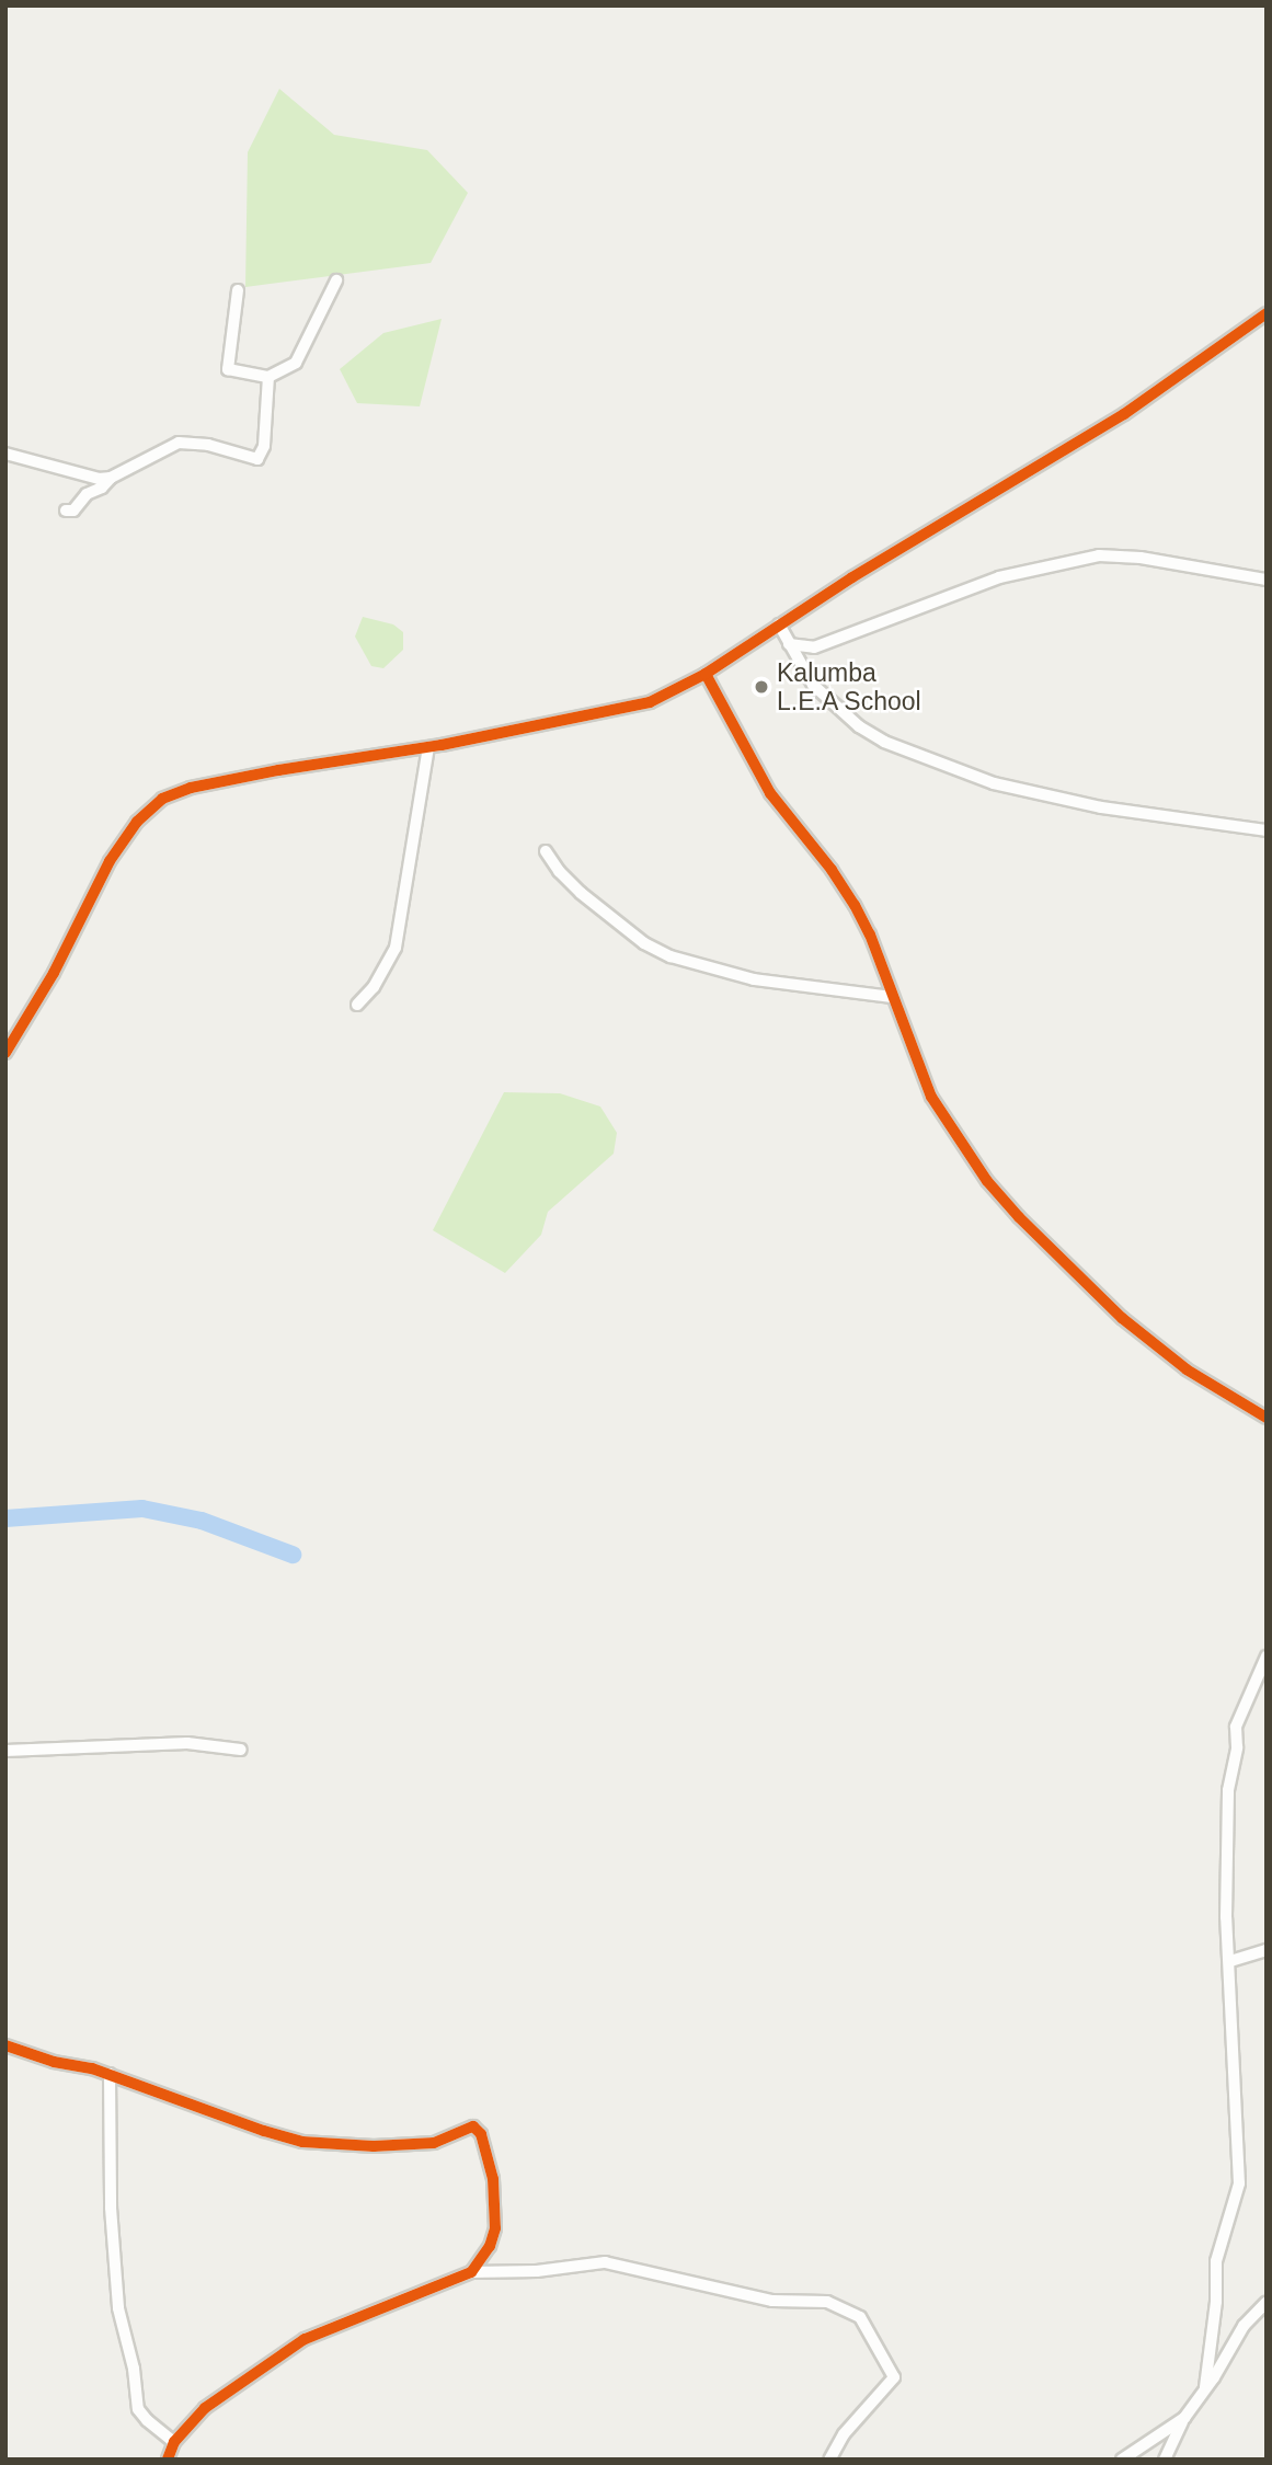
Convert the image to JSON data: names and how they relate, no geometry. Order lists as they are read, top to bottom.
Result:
{
  "places": ["Kalumba L.E.A School"]
}
